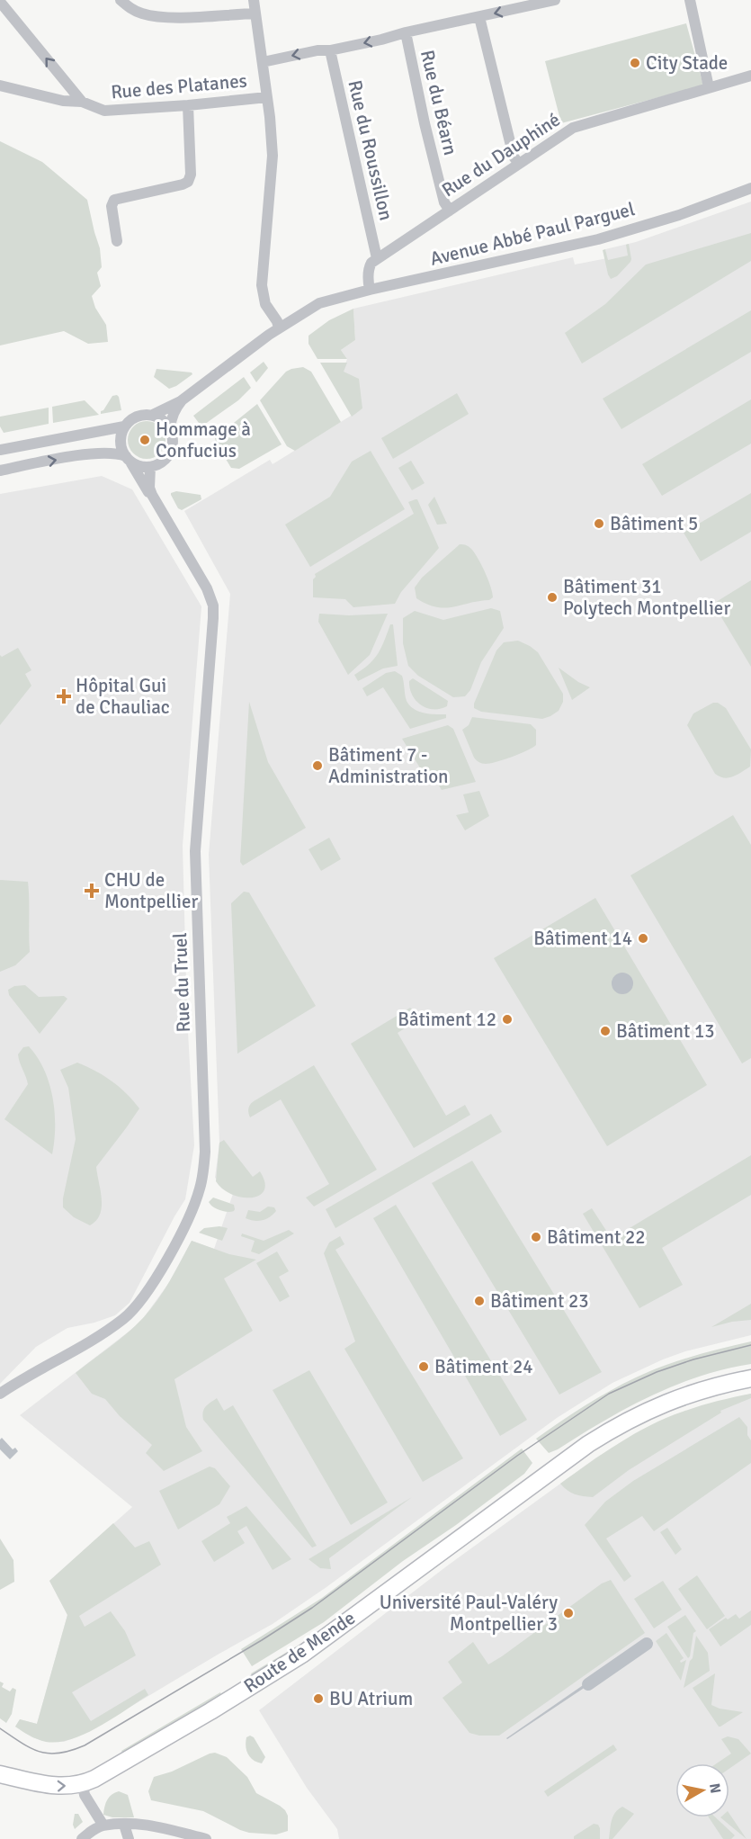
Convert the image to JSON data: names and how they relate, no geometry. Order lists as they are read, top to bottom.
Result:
{
  "streets": {
    "main road": ["Route de Mende"],
    "street": [
      "Rue des Platanes",
      "Rue du Béarn",
      "Rue du Roussillon",
      "Rue du Dauphiné",
      "Avenue Abbé Paul Parguel",
      "Rue du Truel"
    ]
  },
  "crossings": [
    ["Rue du Béarn", "Rue du Dauphiné"],
    ["Rue du Roussillon", "Rue du Dauphiné"]
  ],
  "places": {
    "other": [
      "City Stade",
      "Hommage à Confucius",
      "Bâtiment 5",
      "Bâtiment 31 Polytech Montpellier",
      "Bâtiment 7 - Administration",
      "Bâtiment 14",
      "Bâtiment 12",
      "Bâtiment 13",
      "Bâtiment 22",
      "Bâtiment 23",
      "Bâtiment 24",
      "Université Paul-Valéry Montpellier 3",
      "BU Atrium"
    ],
    "health": ["Hôpital Gui de Chauliac", "CHU de Montpellier"]
  },
  "north": "right"
}
